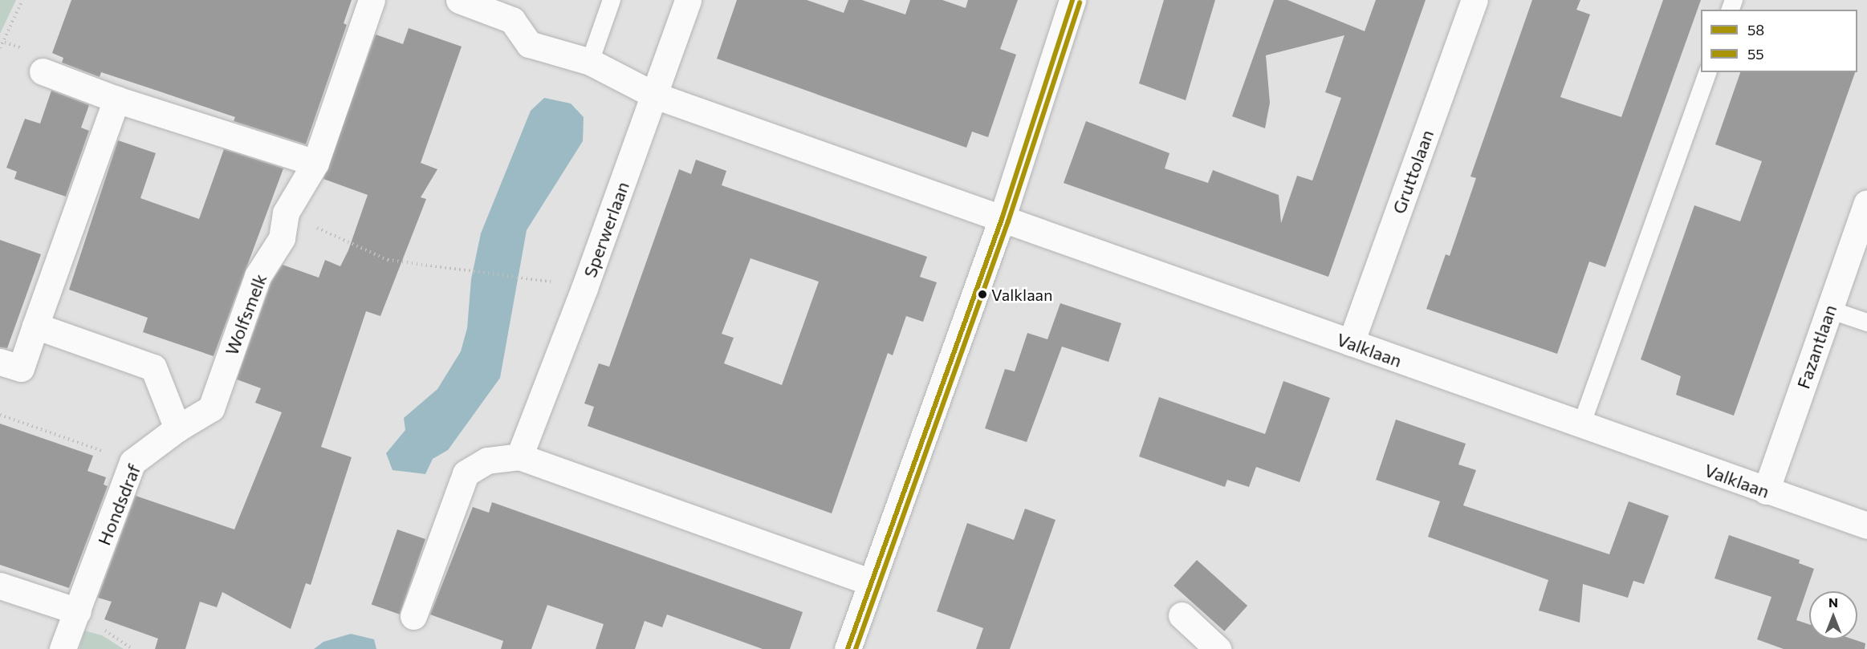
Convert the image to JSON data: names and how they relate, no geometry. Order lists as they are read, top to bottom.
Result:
{
  "streets": {
    "street": [
      "Gruttolaan",
      "Sperwerlaan",
      "Wolfsmelk",
      "Fazantlaan",
      "Valklaan",
      "Hondsdraf"
    ]
  },
  "crossings": [
    ["Gruttolaan", "Valklaan"],
    ["Sperwerlaan", "Valklaan"],
    ["Wolfsmelk", "Hondsdraf"],
    ["Fazantlaan", "Valklaan"]
  ],
  "places": ["Valklaan"],
  "lines": ["transit line 58", "transit line 55"],
  "legend": ["58", "55"],
  "north": "top"
}
